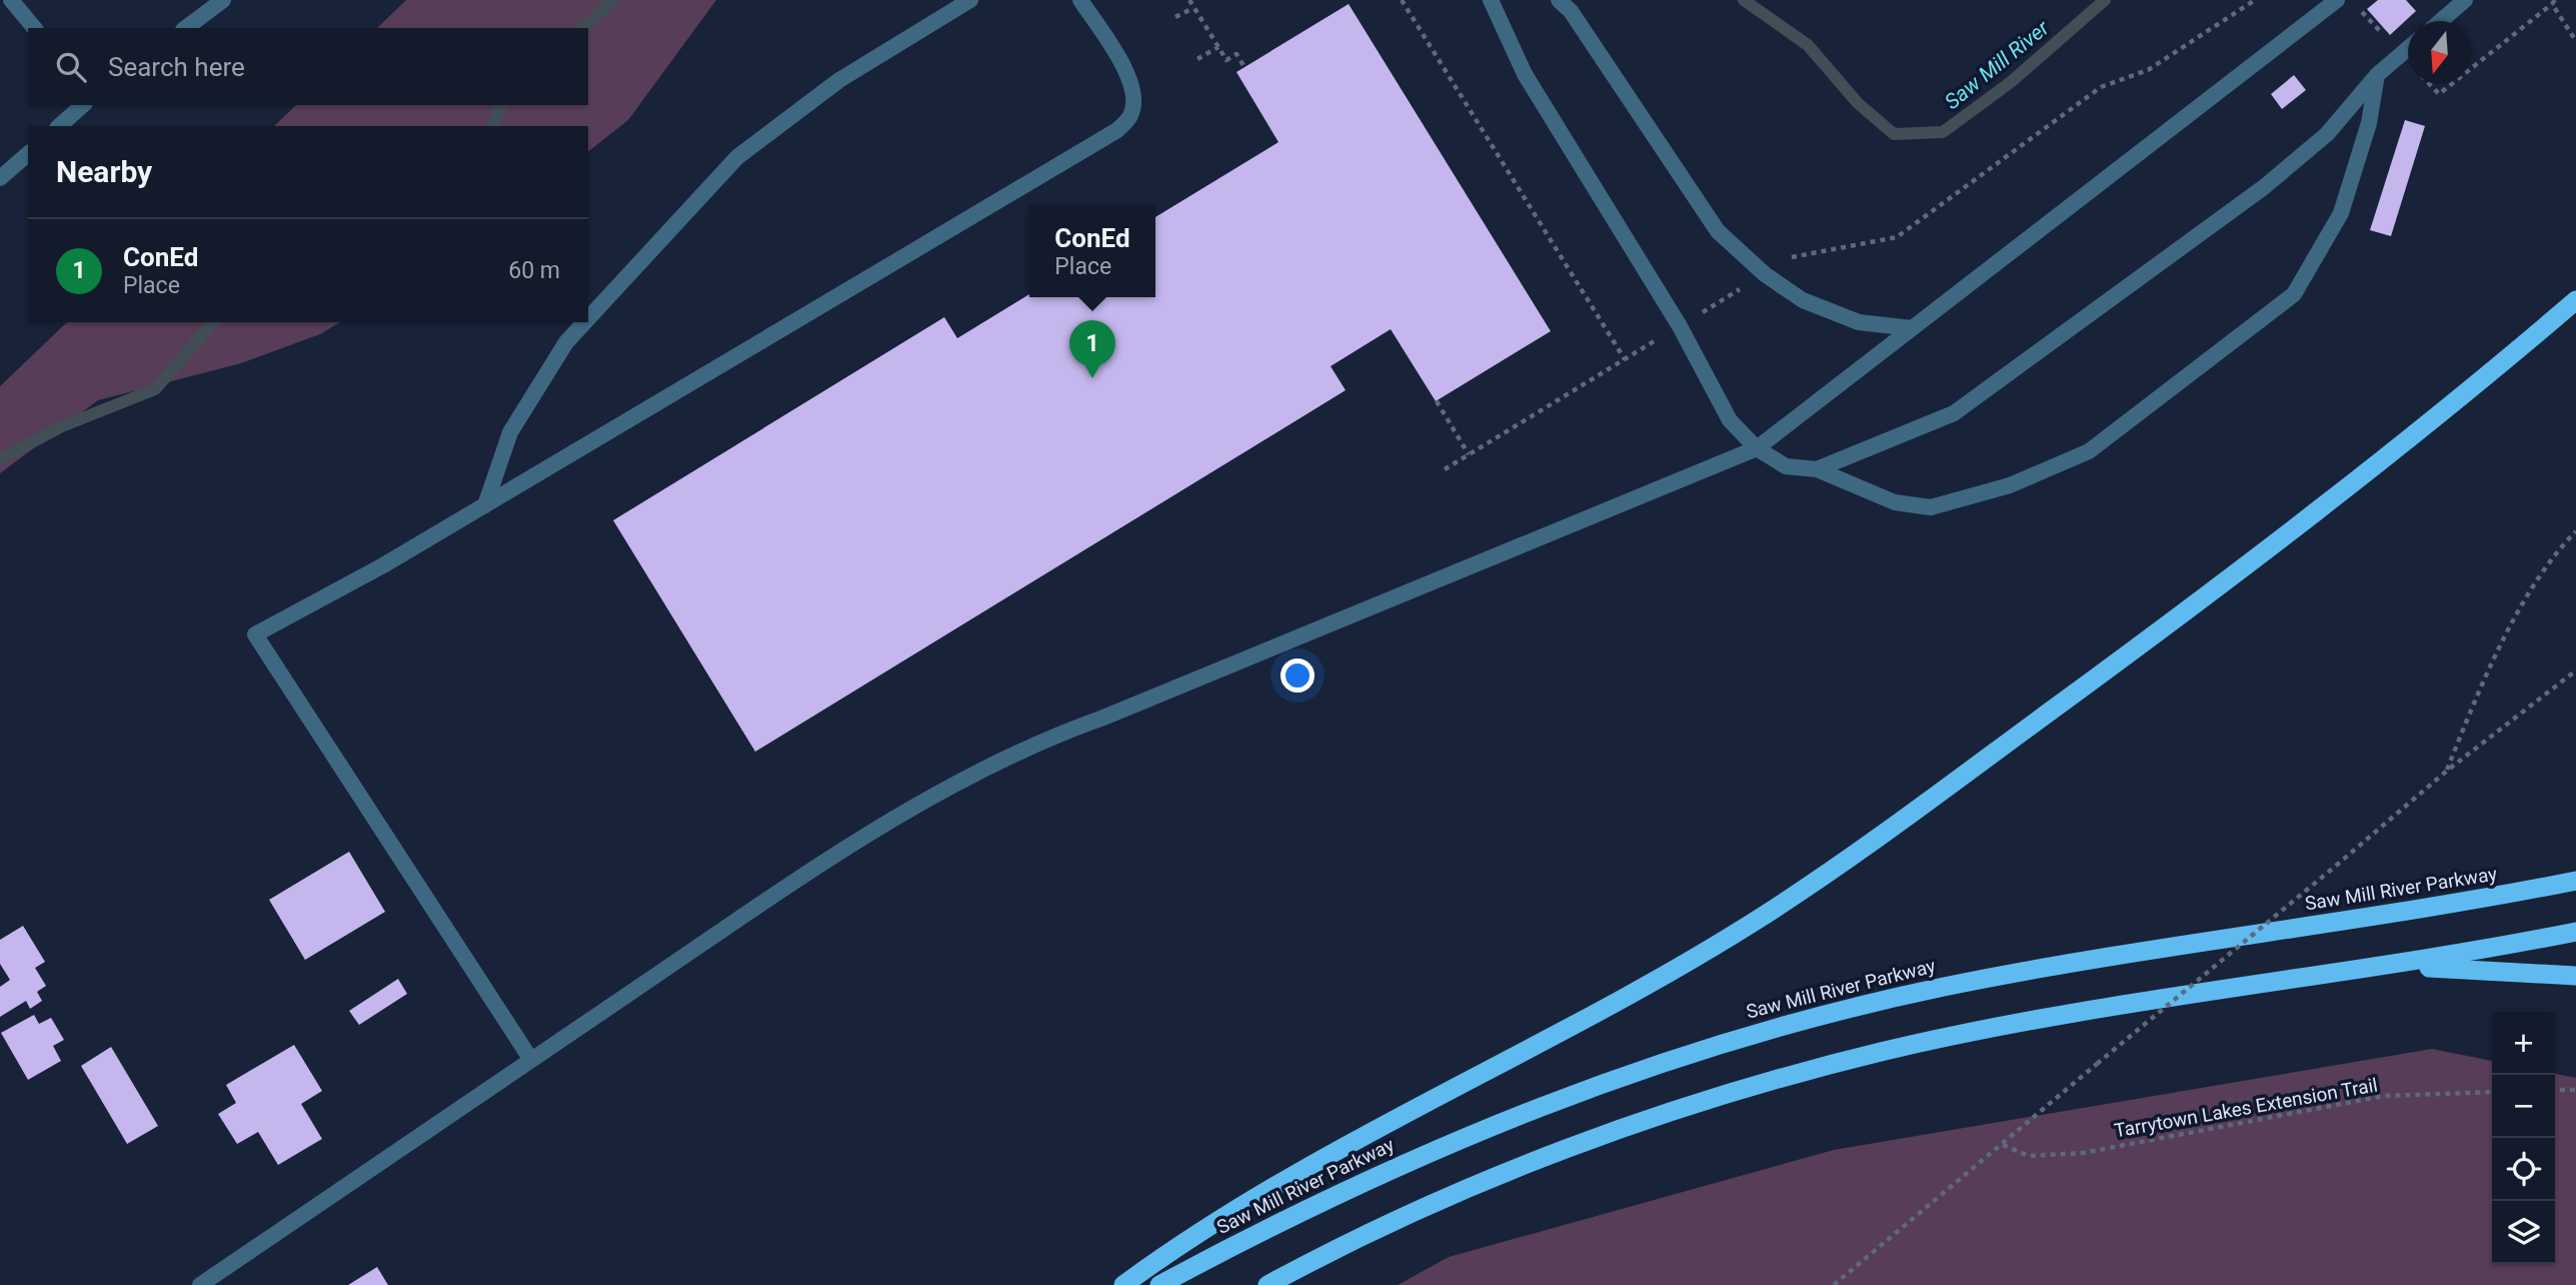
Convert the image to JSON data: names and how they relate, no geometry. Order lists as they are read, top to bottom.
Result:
{
  "streets": {
    "highway": ["Saw Mill River Parkway"],
    "path": ["Tarrytown Lakes Extension Trail"]
  },
  "water": ["Saw Mill River"],
  "north": "bottom",
  "page": {
    "search": "Search here",
    "heading": "Nearby",
    "popup": ["ConEd", "Place"],
    "list": [
      {
        "mark": "1",
        "name": "ConEd",
        "note": "Place",
        "value": "60 m"
      }
    ],
    "pins": "1",
    "map_buttons": ["+", "−"]
  }
}
